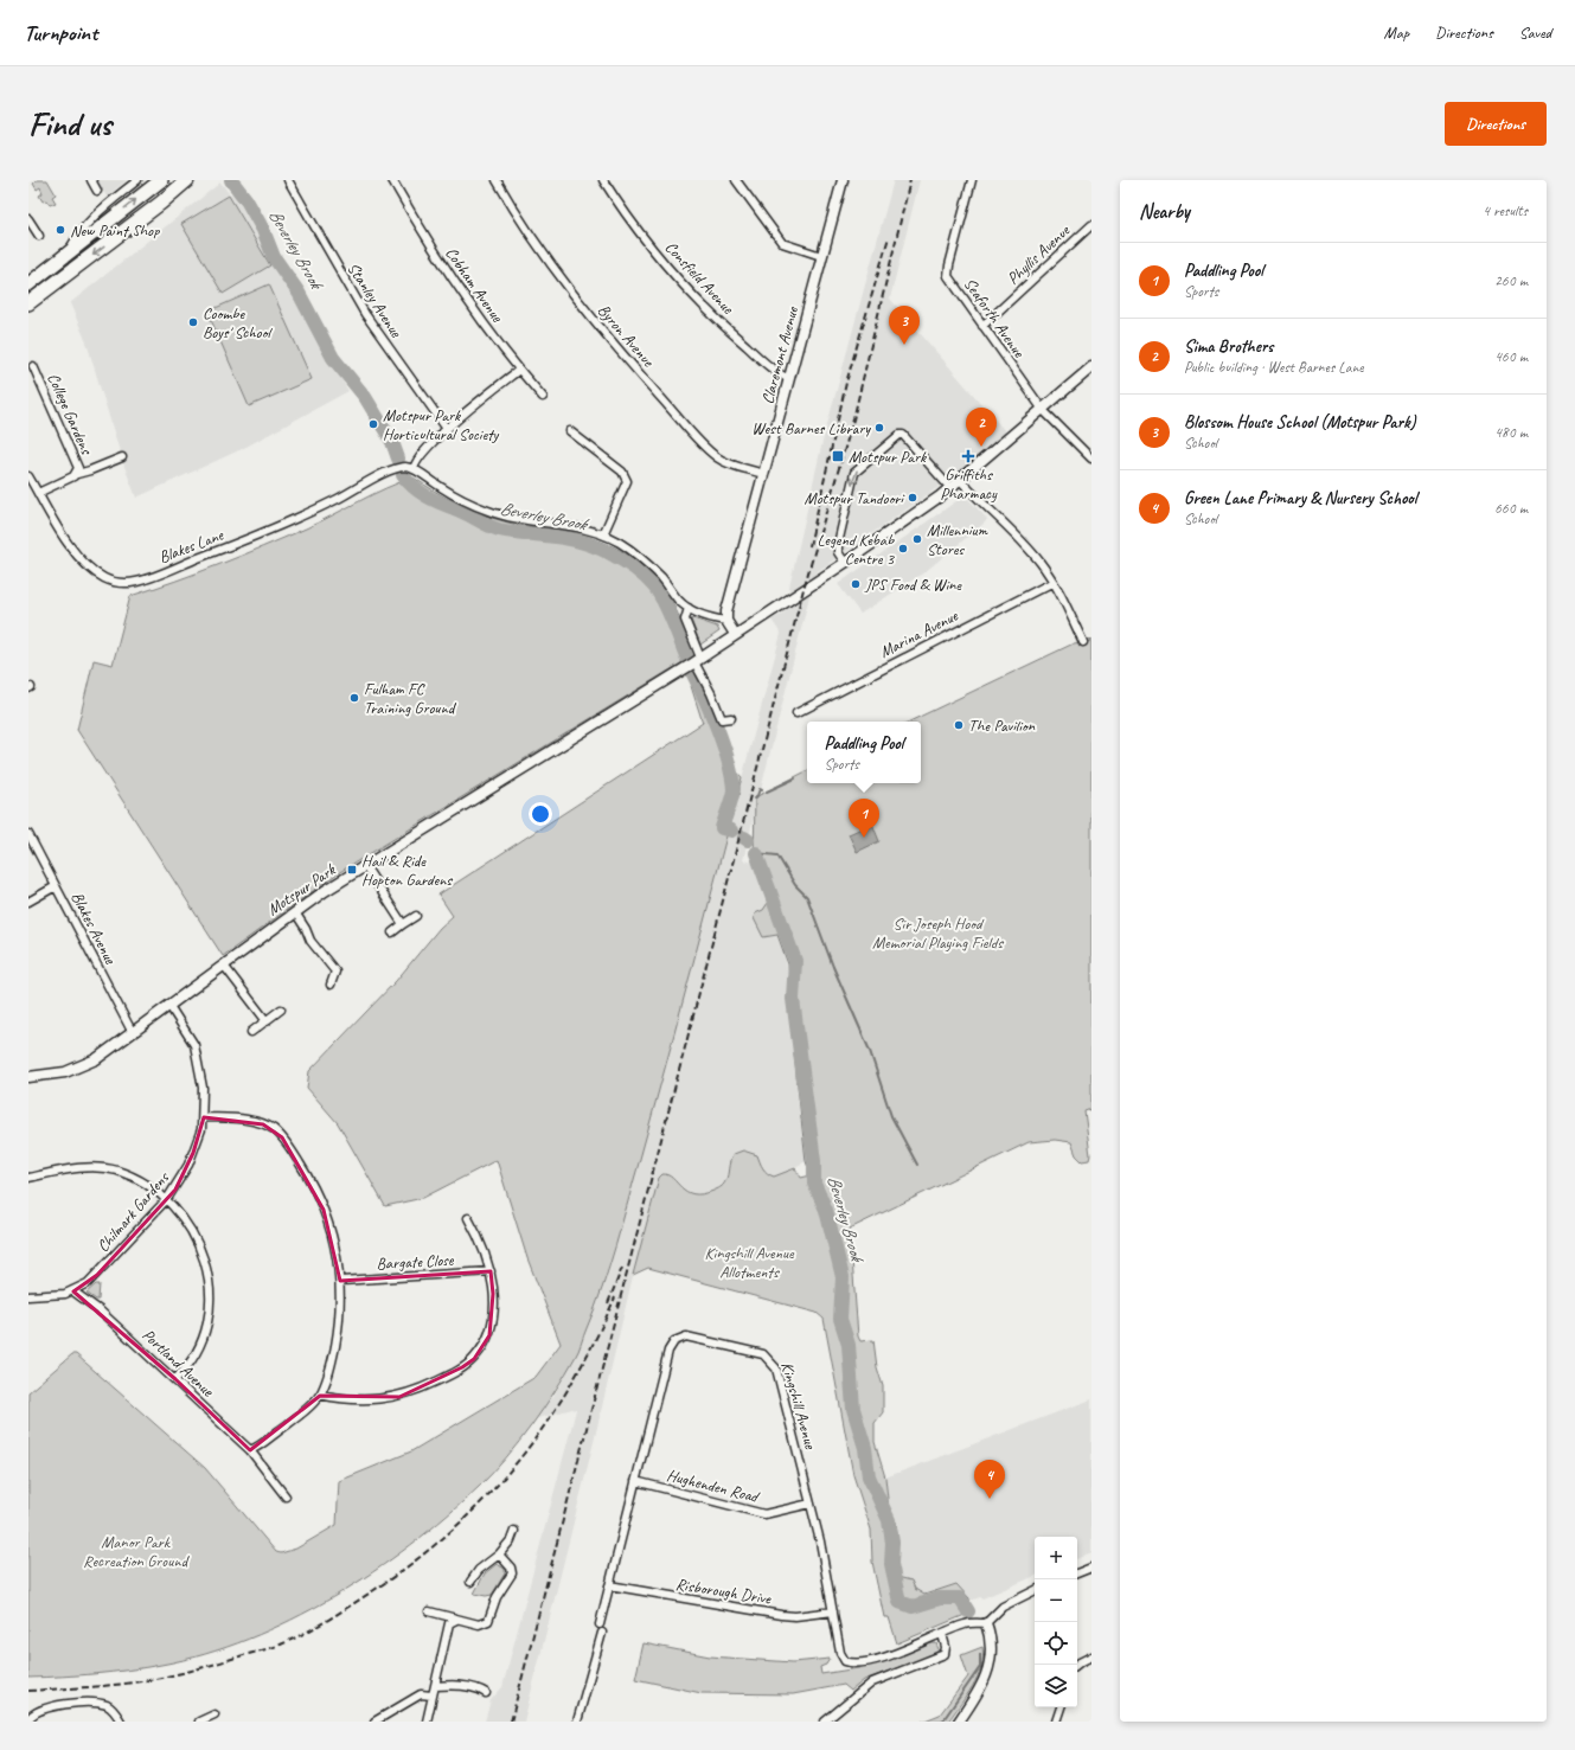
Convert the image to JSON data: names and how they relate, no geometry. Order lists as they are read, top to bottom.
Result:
{
  "streets": {
    "street": [
      "Phyllis Avenue",
      "Consfield Avenue",
      "Cobham Avenue",
      "Stanley Avenue",
      "Seaforth Avenue",
      "Byron Avenue",
      "Claremont Avenue",
      "College Gardens",
      "Blakes Lane",
      "Marina Avenue",
      "Motspur Park",
      "Blakes Avenue",
      "Chilmark Gardens",
      "Bargate Close",
      "Portland Avenue",
      "Kingshill Avenue",
      "Hughenden Road",
      "Risborough Drive"
    ]
  },
  "crossings": [
    ["Phyllis Avenue", "Seaforth Avenue"],
    ["Consfield Avenue", "Claremont Avenue"],
    ["Seaforth Avenue", "Motspur Park"],
    ["Byron Avenue", "Claremont Avenue"],
    ["College Gardens", "Blakes Lane"],
    ["Motspur Park", "Blakes Avenue"],
    ["Motspur Park", "Chilmark Gardens"],
    ["Chilmark Gardens", "Portland Avenue"],
    ["Kingshill Avenue", "Hughenden Road"],
    ["Kingshill Avenue", "Risborough Drive"]
  ],
  "water": ["Beverley Brook"],
  "parks": ["Sir Joseph Hood Memorial Playing Fields", "Kingshill Avenue Allotments", "Manor Park Recreation Ground"],
  "places": {
    "other": [
      "New Paint Shop",
      "Coombe Boys' School",
      "Motspur Park Horticultural Society",
      "West Barnes Library",
      "Motspur Tandoori",
      "Millennium Stores",
      "Legend Kebab Centre 3",
      "JPS Food & Wine",
      "Fulham FC Training Ground",
      "The Pavilion"
    ],
    "transit": ["Motspur Park", "Hail & Ride Hopton Gardens"],
    "health": ["Griffiths Pharmacy"]
  },
  "page": {
    "header": "Turnpoint",
    "nav": ["Map", "Directions", "Saved"],
    "buttons": "Directions",
    "title": "Find us",
    "heading": ["Nearby", "4 results"],
    "list": [
      {
        "mark": "1",
        "name": "Paddling Pool",
        "note": "Sports",
        "value": "260 m"
      },
      {
        "mark": "2",
        "name": "Sima Brothers",
        "note": "Public building · West Barnes Lane",
        "value": "460 m"
      },
      {
        "mark": "3",
        "name": "Blossom House School (Motspur Park)",
        "note": "School",
        "value": "480 m"
      },
      {
        "mark": "4",
        "name": "Green Lane Primary & Nursery School",
        "note": "School",
        "value": "660 m"
      }
    ],
    "pins": [
      "3",
      "2",
      "1",
      "4"
    ],
    "popup": ["Paddling Pool", "Sports"],
    "map_buttons": ["+", "−"]
  }
}
